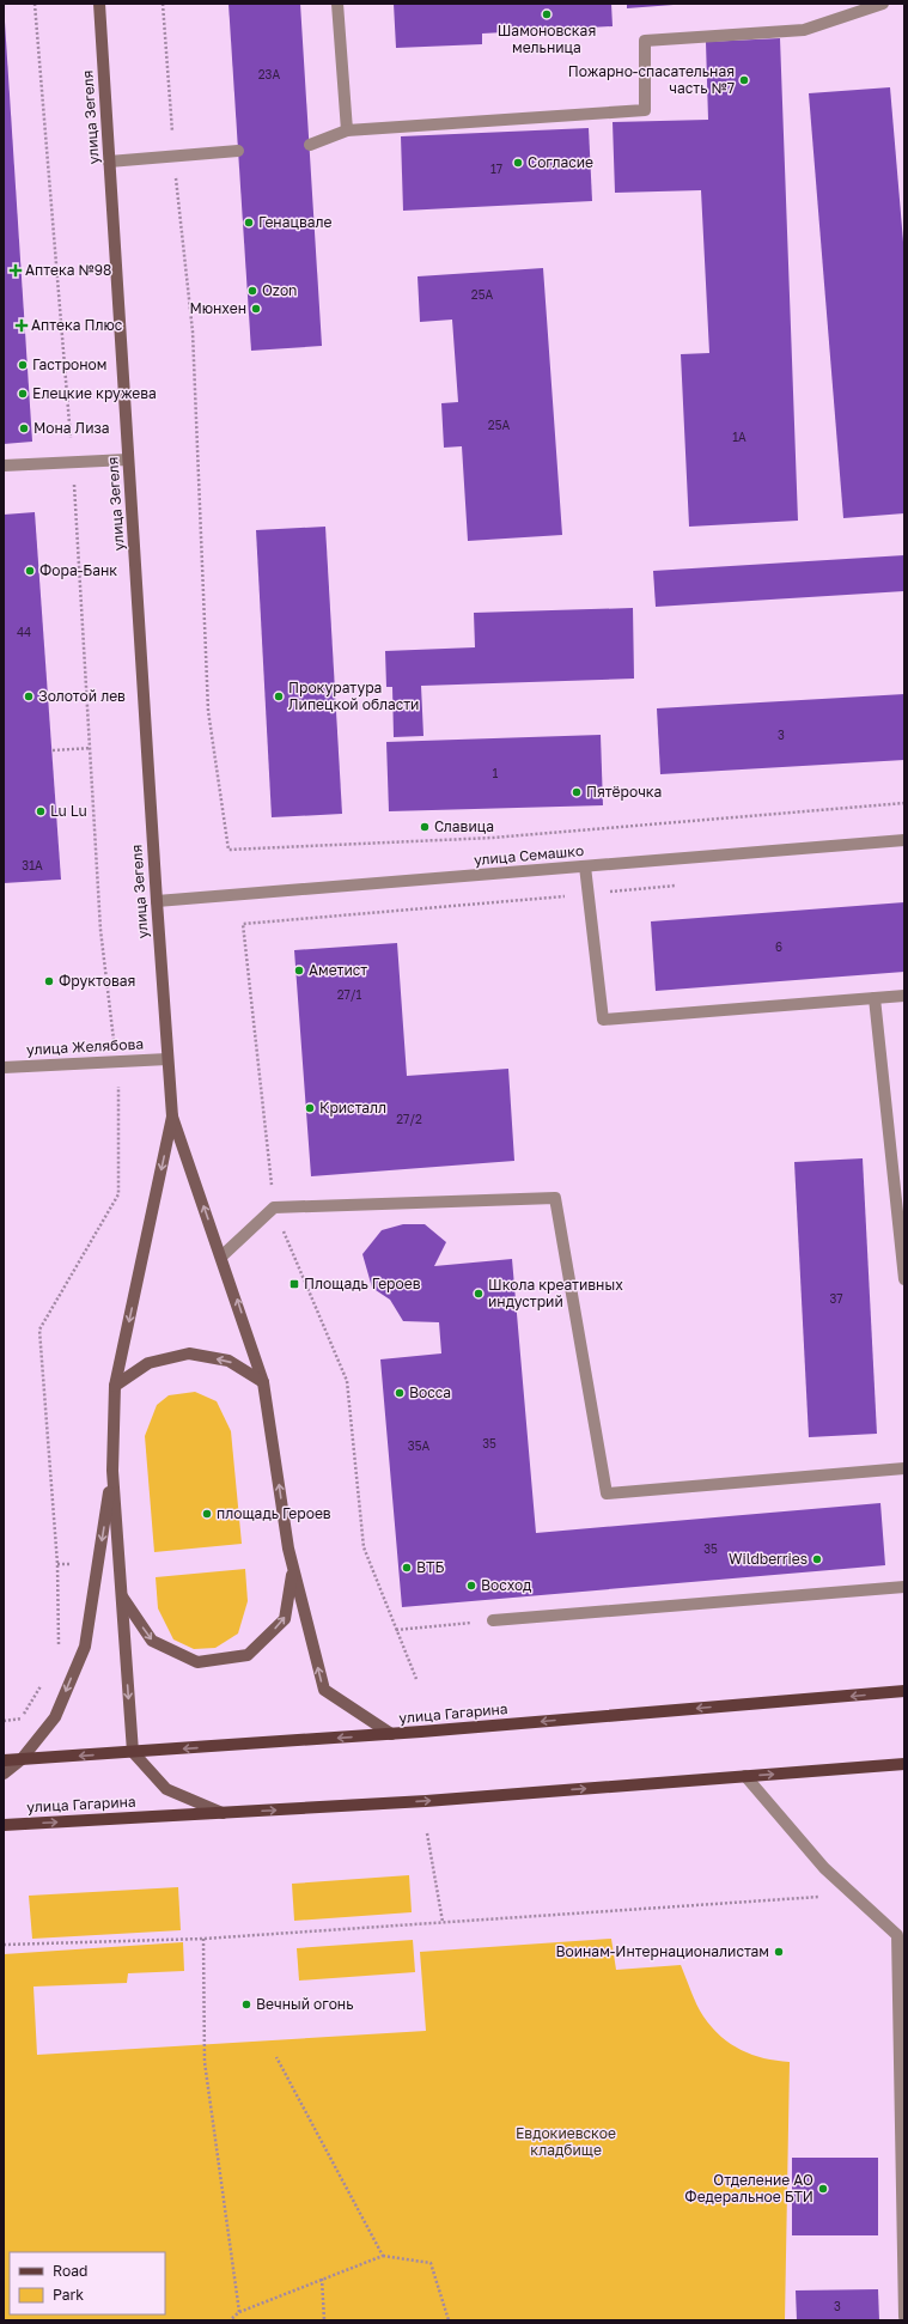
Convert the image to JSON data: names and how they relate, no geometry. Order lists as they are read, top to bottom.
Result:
{
  "streets": {
    "main road": ["улица Зегеля", "улица Гагарина"],
    "street": ["улица Семашко", "улица Желябова"]
  },
  "crossings": [
    ["улица Зегеля", "улица Семашко"],
    ["улица Зегеля", "улица Желябова"]
  ],
  "parks": ["Евдокиевское кладбище"],
  "places": {
    "other": [
      "Шамоновская мельница",
      "Пожарно-спасательная часть №7",
      "Согласие",
      "Генацвале",
      "Ozon",
      "Мюнхен",
      "Гастроном",
      "Елецкие кружева",
      "Мона Лиза",
      "Фора-Банк",
      "Золотой лев",
      "Прокуратура Липецкой области",
      "Пятёрочка",
      "Lu Lu",
      "Славица",
      "Аметист",
      "Фруктовая",
      "Кристалл",
      "Школа креативных индустрий",
      "Bocca",
      "площадь Героев",
      "Wildberries",
      "ВТБ",
      "Восход",
      "Воинам-Интернационалистам",
      "Вечный огонь",
      "Отделение АО Федеральное БТИ"
    ],
    "health": ["Аптека №98", "Аптека Плюс"],
    "transit": ["Площадь Героев"]
  },
  "house_numbers": [
    "23А",
    "17",
    "25А",
    "25А",
    "1А",
    "44",
    "3",
    "1",
    "31А",
    "6",
    "27/1",
    "27/2",
    "37",
    "35",
    "35А",
    "35",
    "3"
  ],
  "legend": ["Road", "Park"]
}
